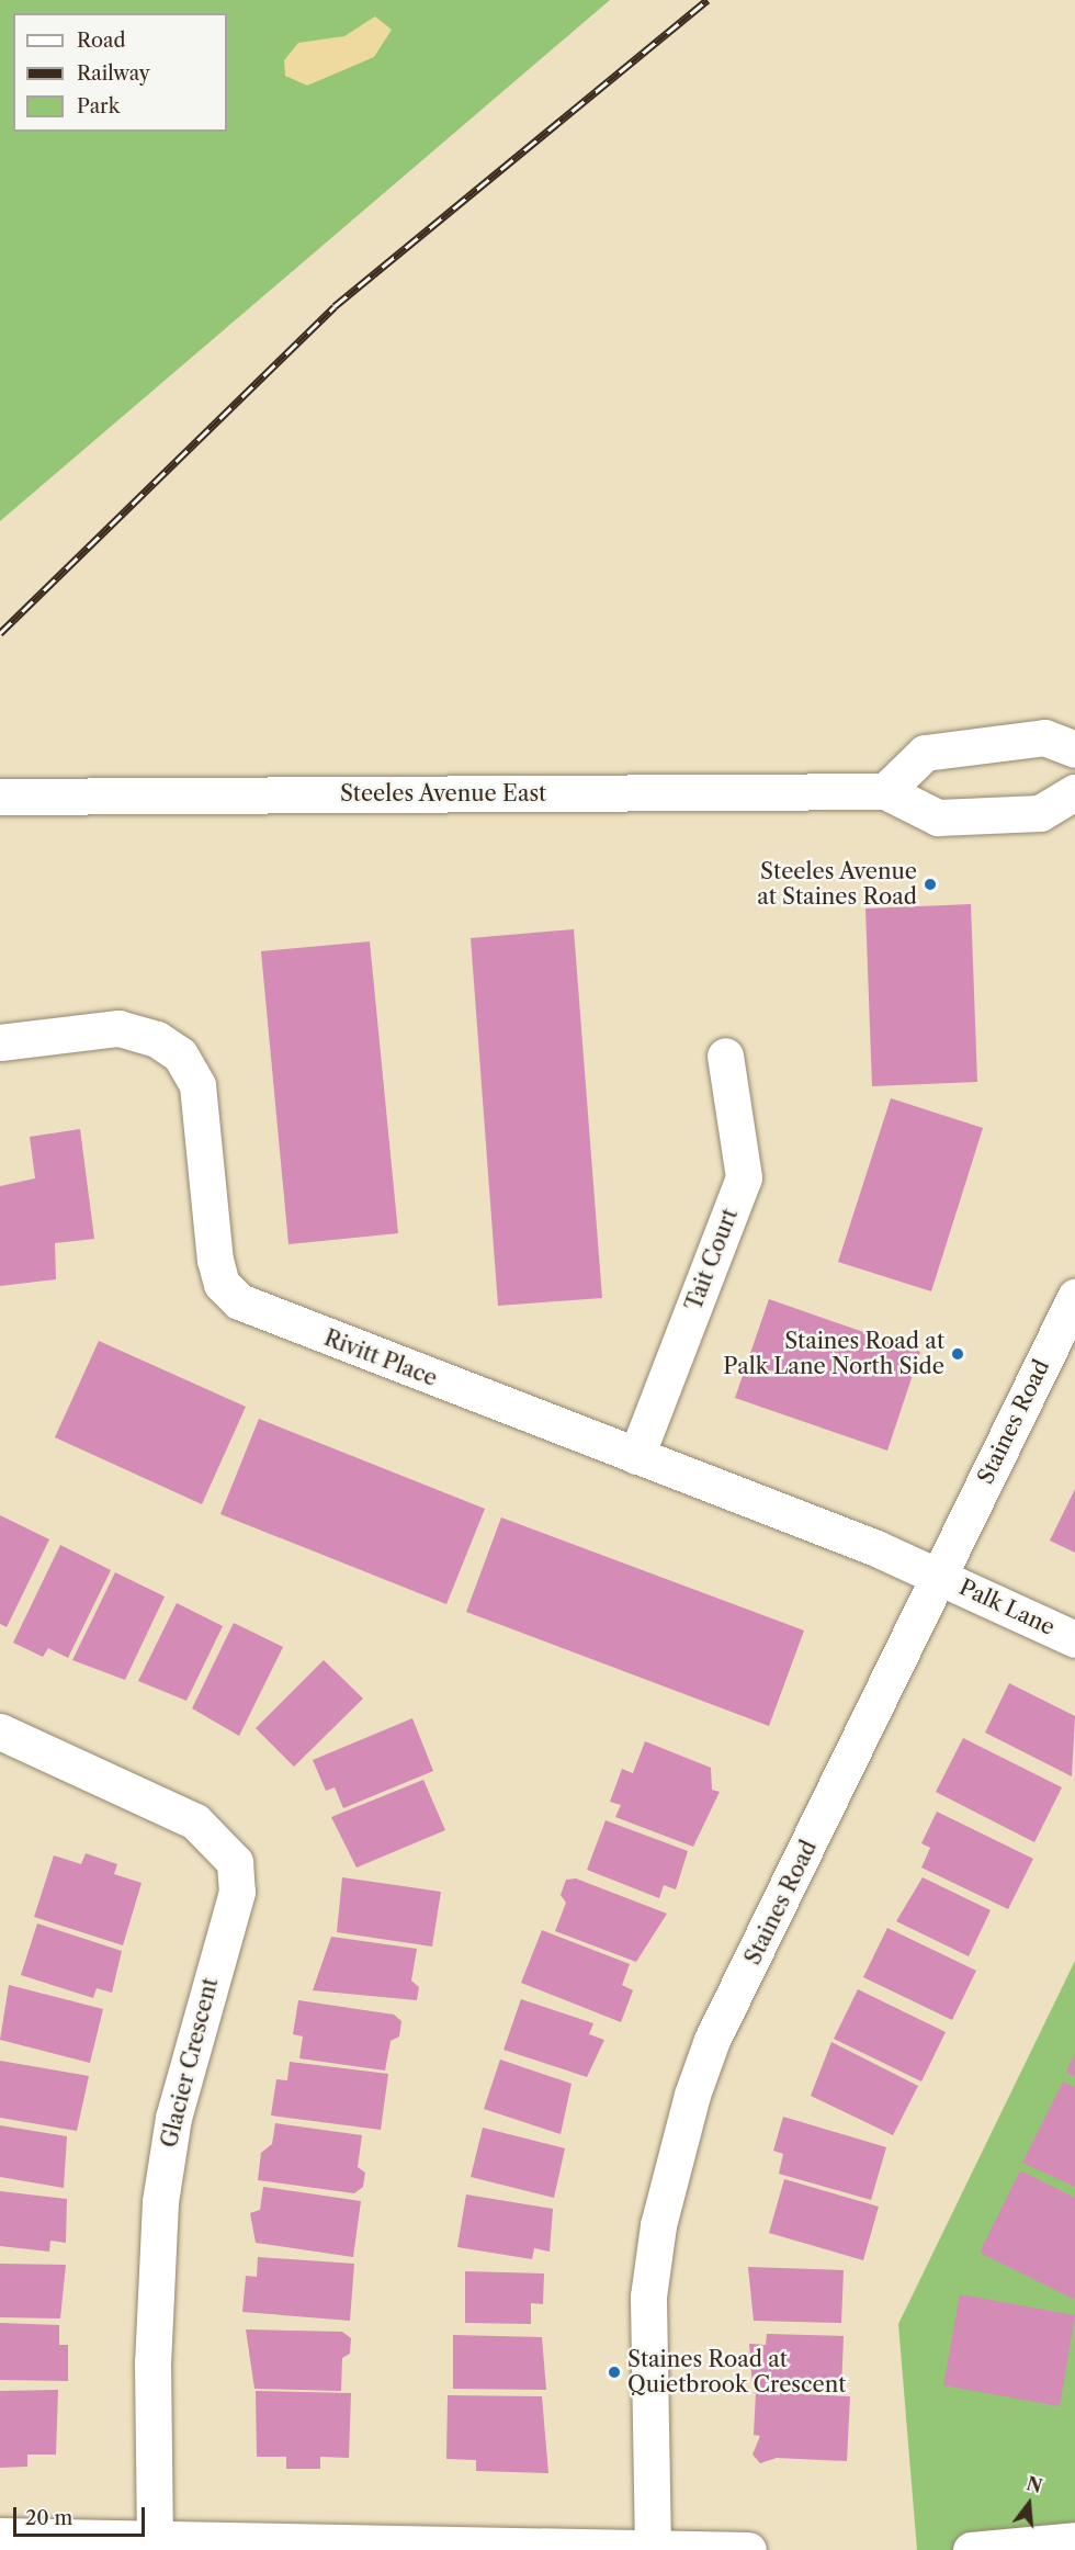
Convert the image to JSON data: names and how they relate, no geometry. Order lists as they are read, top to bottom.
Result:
{
  "streets": {
    "street": [
      "Steeles Avenue East",
      "Tait Court",
      "Rivitt Place",
      "Staines Road",
      "Palk Lane",
      "Glacier Crescent"
    ]
  },
  "crossings": [
    ["Tait Court", "Rivitt Place"],
    ["Rivitt Place", "Staines Road"],
    ["Rivitt Place", "Palk Lane"],
    ["Staines Road", "Palk Lane"]
  ],
  "places": ["Steeles Avenue at Staines Road", "Staines Road at Palk Lane North Side", "Staines Road at Quietbrook Crescent"],
  "legend": ["Road", "Railway", "Park"],
  "scale_bar": "20 m",
  "north": "top"
}
